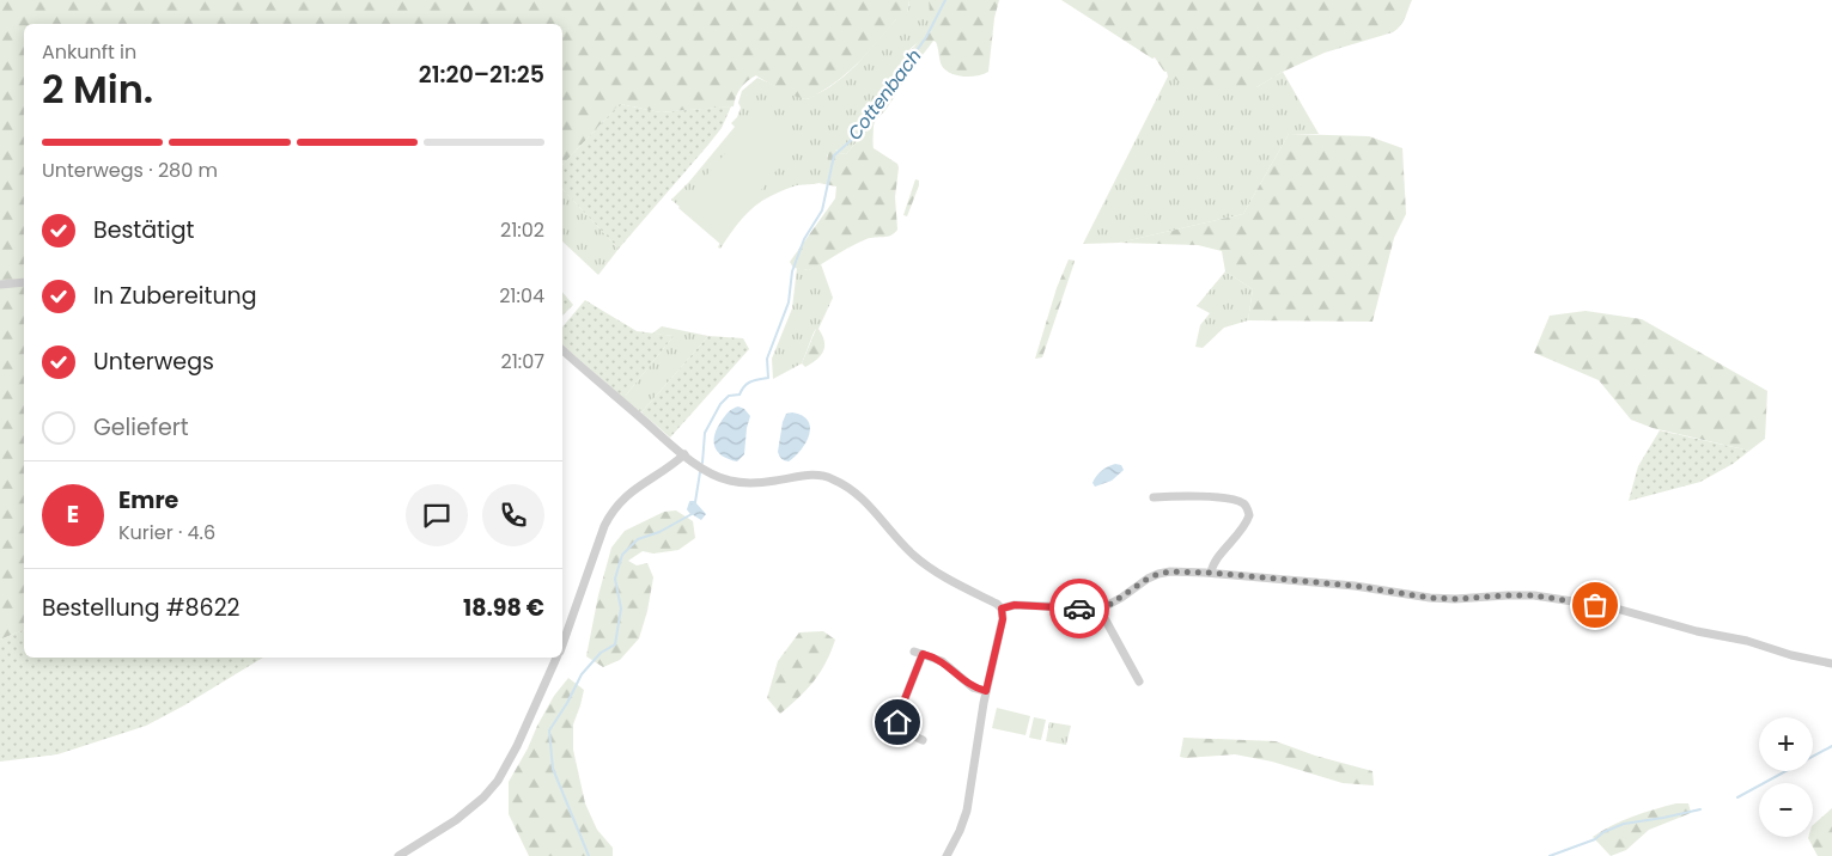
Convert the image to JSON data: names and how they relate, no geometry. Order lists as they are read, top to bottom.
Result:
{
  "water": ["Cottenbach"],
  "page": {
    "heading": ["2 Min.", "Ankunft in", "21:20–21:25"],
    "panel": [
      "Emre",
      "Kurier · 4.6",
      "Bestellung #8622",
      "18.98 €"
    ],
    "bar": "Unterwegs · 280 m",
    "list": [
      ["Bestätigt", "21:02"],
      ["In Zubereitung", "21:04"],
      ["Unterwegs", "21:07"],
      "Geliefert"
    ],
    "round": "E",
    "map_buttons": ["+", "−"]
  }
}
